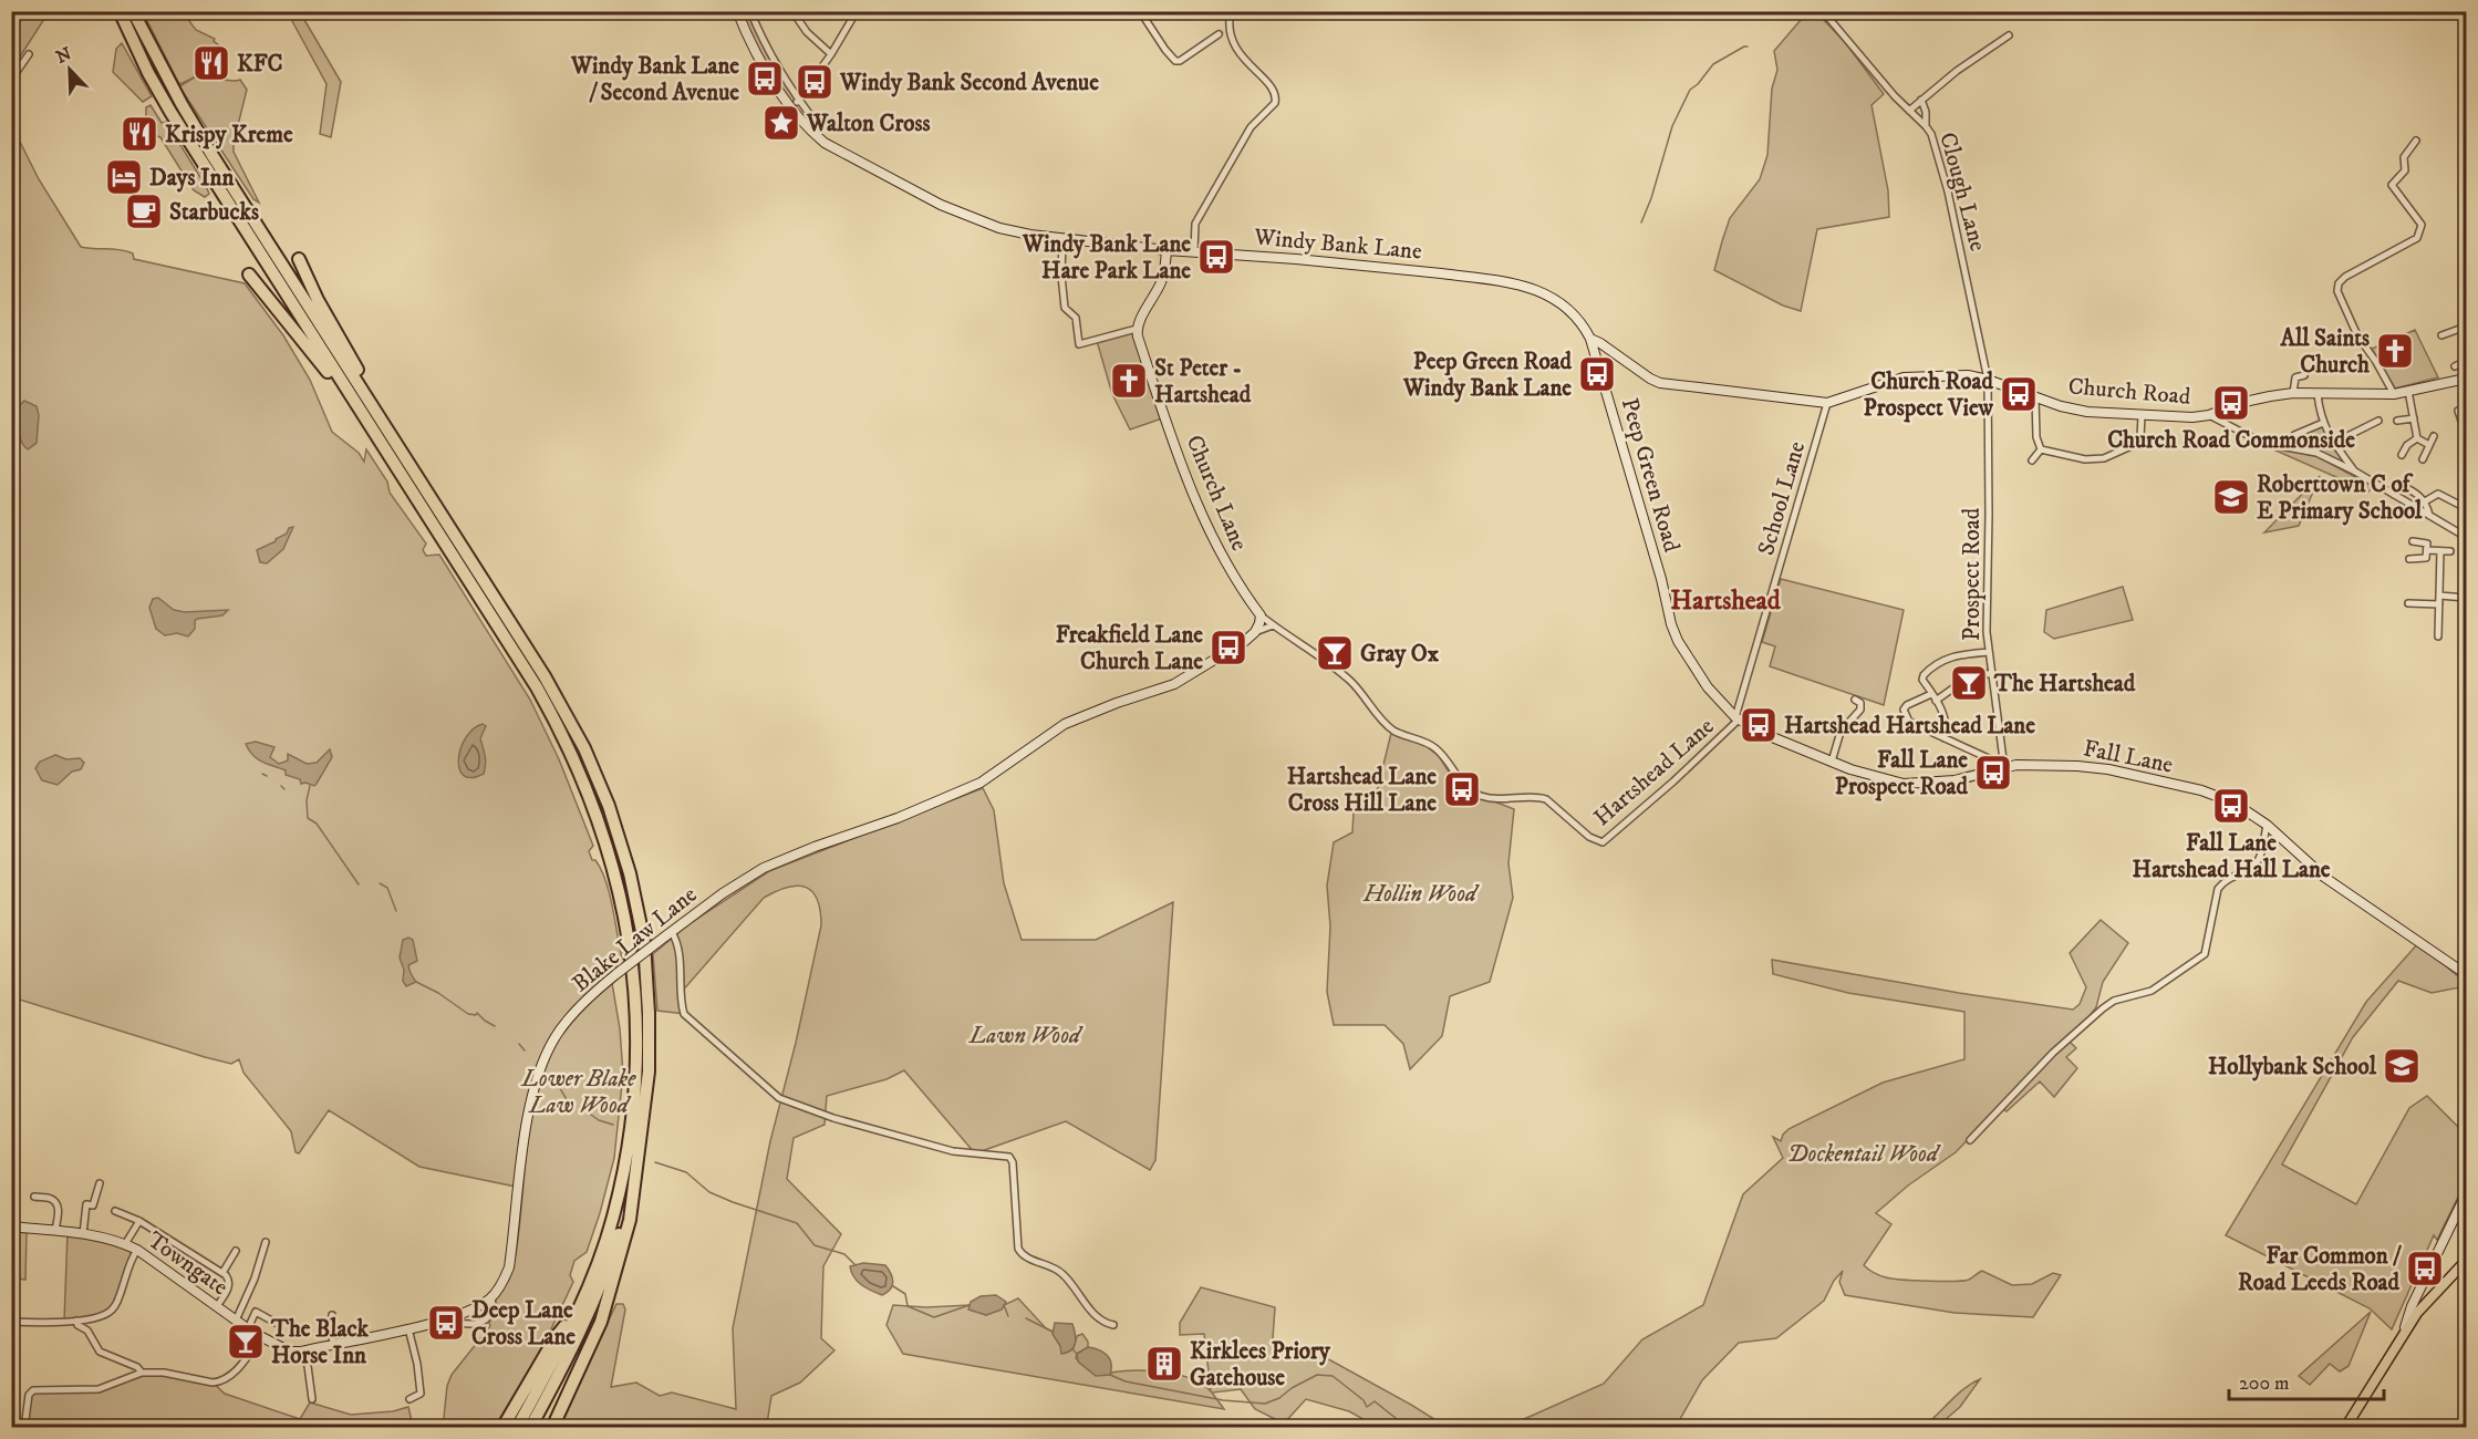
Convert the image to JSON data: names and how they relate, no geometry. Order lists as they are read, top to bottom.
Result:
{
  "streets": {
    "street": [
      "Clough Lane",
      "Windy Bank Lane",
      "Church Road",
      "Peep Green Road",
      "Church Lane",
      "School Lane",
      "Prospect Road",
      "Fall Lane",
      "Hartshead Lane",
      "Blake Law Lane",
      "Towngate"
    ]
  },
  "crossings": [
    ["Clough Lane", "Windy Bank Lane"],
    ["Clough Lane", "Church Road"],
    ["Clough Lane", "Prospect Road"],
    ["Windy Bank Lane", "Church Road"],
    ["Windy Bank Lane", "Peep Green Road"],
    ["Windy Bank Lane", "School Lane"],
    ["Windy Bank Lane", "Prospect Road"],
    ["Church Road", "Prospect Road"],
    ["Peep Green Road", "School Lane"],
    ["Peep Green Road", "Fall Lane"],
    ["Peep Green Road", "Hartshead Lane"],
    ["Church Lane", "Hartshead Lane"],
    ["School Lane", "Fall Lane"],
    ["School Lane", "Hartshead Lane"],
    ["Prospect Road", "Fall Lane"],
    ["Fall Lane", "Hartshead Lane"]
  ],
  "districts": ["Hartshead"],
  "parks": [
    "Hollin Wood",
    "Lawn Wood",
    "Lower Blake Law Wood",
    "Dockentail Wood"
  ],
  "places": {
    "restaurant": ["KFC", "Krispy Kreme"],
    "bus stop": [
      "Windy Bank Lane / Second Avenue",
      "Windy Bank Second Avenue",
      "Windy Bank Lane Hare Park Lane",
      "Peep Green Road Windy Bank Lane",
      "Church Road Prospect View",
      "Church Road Commonside",
      "Freakfield Lane Church Lane",
      "Hartshead Hartshead Lane",
      "Fall Lane Prospect Road",
      "Hartshead Lane Cross Hill Lane",
      "Fall Lane Hartshead Hall Lane",
      "Far Common / Road Leeds Road",
      "Deep Lane Cross Lane"
    ],
    "place": ["Walton Cross"],
    "hotel": ["Days Inn"],
    "cafe": ["Starbucks"],
    "church": ["All Saints Church", "St Peter - Hartshead"],
    "school or university": ["Roberttown C of E Primary School", "Hollybank School"],
    "bar": ["Gray Ox", "The Hartshead", "The Black Horse Inn"],
    "building": ["Kirklees Priory Gatehouse"]
  },
  "scale_bar": "200 m",
  "north": "top left"
}
